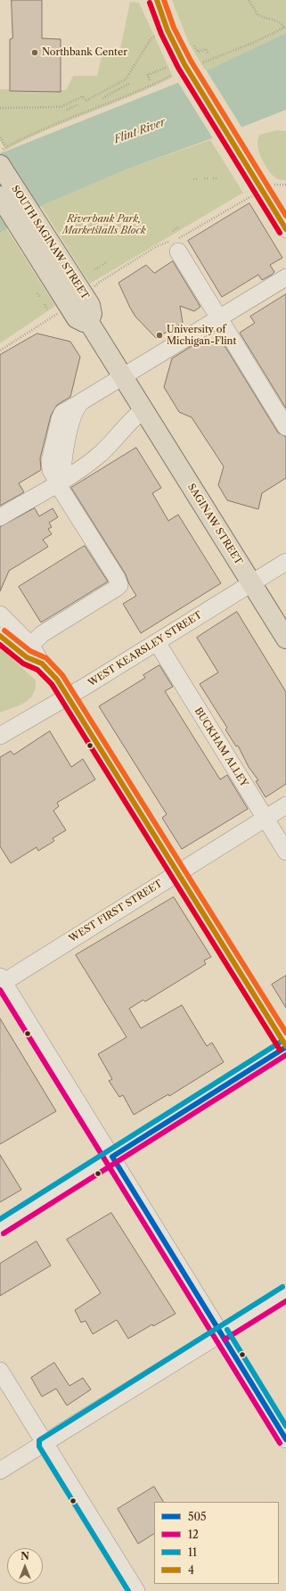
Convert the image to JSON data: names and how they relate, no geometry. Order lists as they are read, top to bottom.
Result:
{
  "streets": {
    "main road": ["SOUTH SAGINAW STREET", "SAGINAW STREET"],
    "street": ["WEST KEARSLEY STREET", "BUCKHAM ALLEY", "WEST FIRST STREET"]
  },
  "crossings": [
    ["SOUTH SAGINAW STREET", "SAGINAW STREET"],
    ["SAGINAW STREET", "WEST KEARSLEY STREET"],
    ["WEST KEARSLEY STREET", "BUCKHAM ALLEY"],
    ["BUCKHAM ALLEY", "WEST FIRST STREET"]
  ],
  "water": ["Flint River"],
  "parks": ["Riverbank Park, Marketstalls Block"],
  "places": ["Northbank Center", "University of Michigan-Flint"],
  "lines": [
    "transit line 4",
    "transit line 12",
    "transit line 11",
    "transit line 505"
  ],
  "legend": [
    "505",
    "12",
    "11",
    "4"
  ],
  "north": "top"
}
